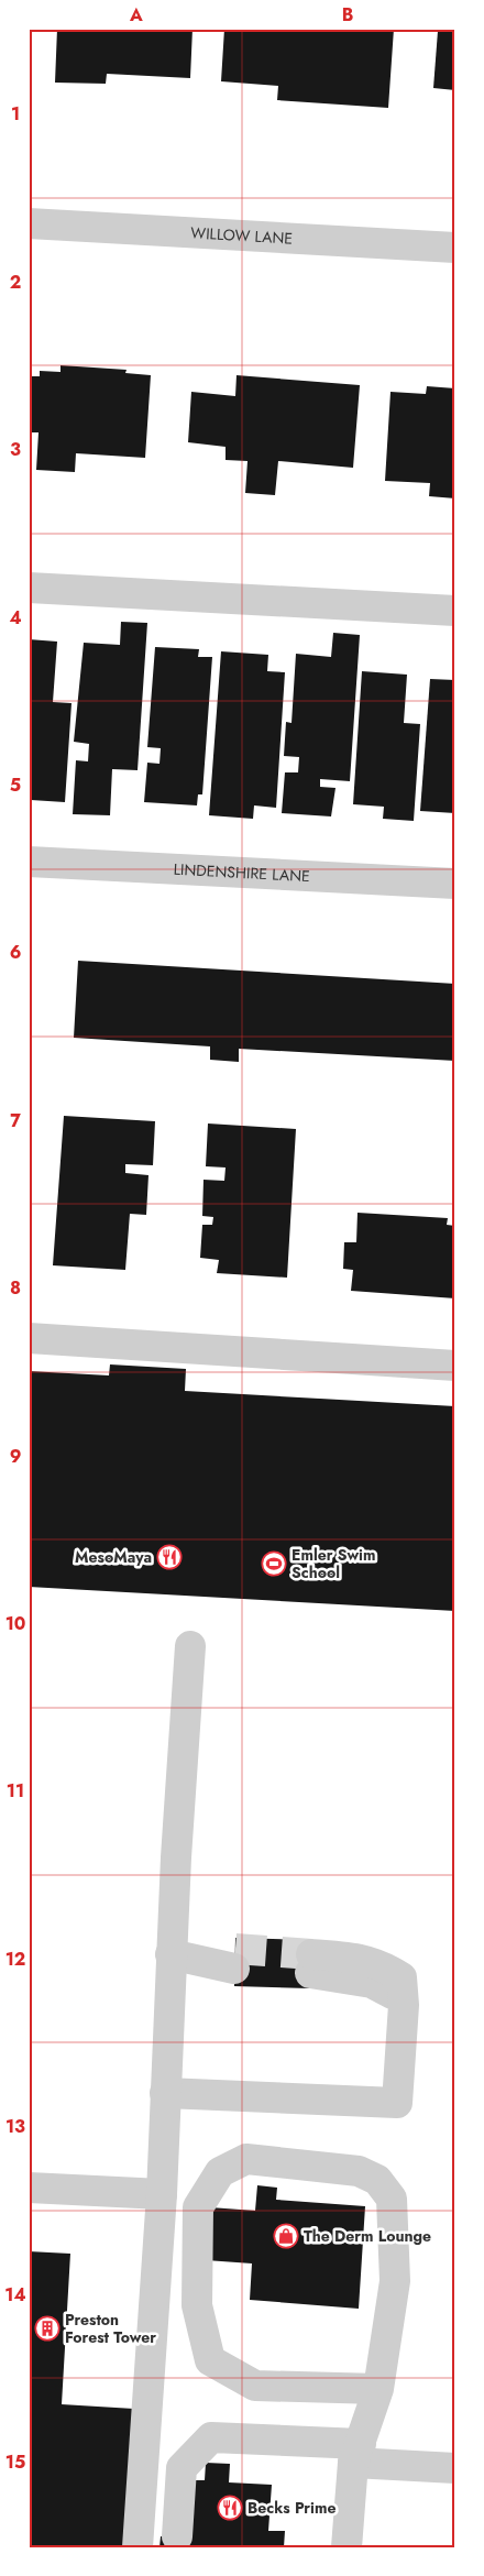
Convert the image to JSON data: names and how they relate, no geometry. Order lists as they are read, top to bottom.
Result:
{
  "streets": {
    "street": ["WILLOW LANE", "LINDENSHIRE LANE"]
  },
  "places": {
    "restaurant": ["MesoMaya", "Becks Prime"],
    "sports": ["Emler Swim School"],
    "shop": ["The Derm Lounge"],
    "building": ["Preston Forest Tower"]
  },
  "grid": {
    "columns": ["A", "B"],
    "rows": [
      "1",
      "2",
      "3",
      "4",
      "5",
      "6",
      "7",
      "8",
      "9",
      "10",
      "11",
      "12",
      "13",
      "14",
      "15"
    ]
  }
}
